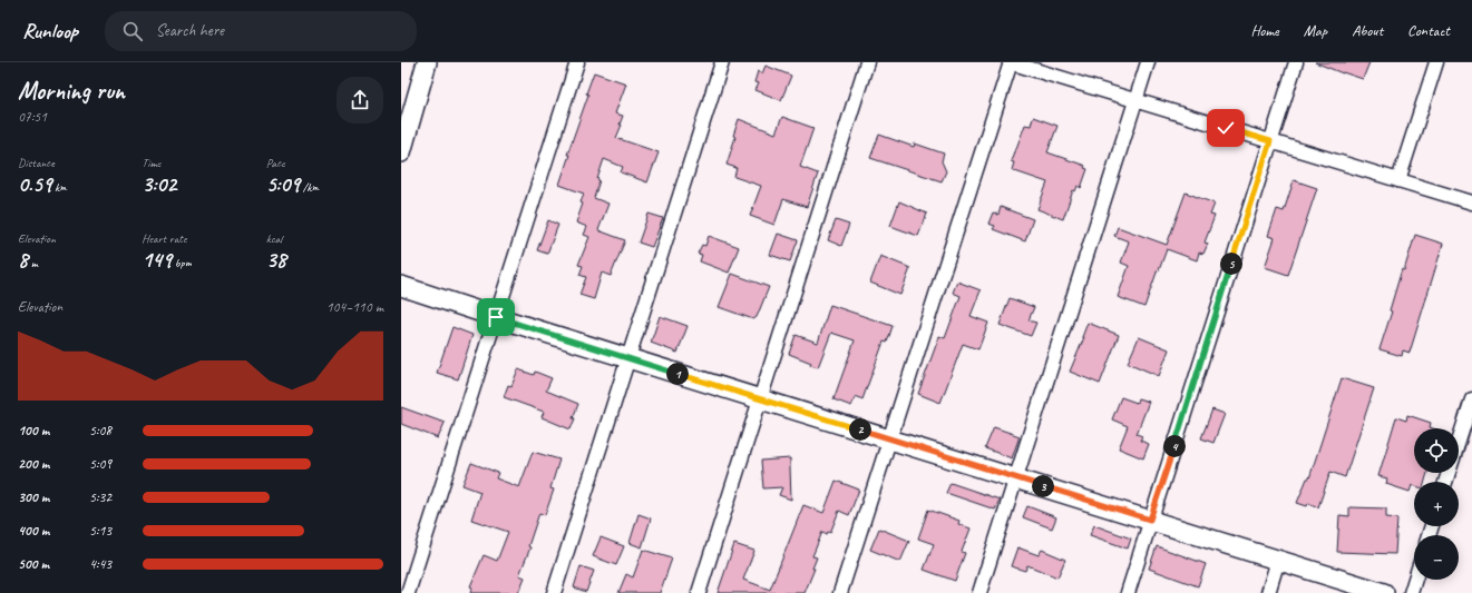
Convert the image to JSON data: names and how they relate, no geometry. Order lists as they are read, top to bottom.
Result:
{
  "page": {
    "header": "Runloop",
    "search": "Search here",
    "nav": [
      "Home",
      "Map",
      "About",
      "Contact"
    ],
    "heading": ["Morning run", "07:51"],
    "stats": [
      ["Distance", "0.59 km"],
      ["Time", "3:02"],
      ["Pace", "5:09 /km"],
      ["Elevation", "8 m"],
      ["Heart rate", "149 bpm"],
      ["kcal", "38"]
    ],
    "pins": [
      "5",
      "1",
      "2",
      "4",
      "3"
    ],
    "chart": ["Elevation", "104–110 m"],
    "list": [
      {
        "name": "100 m",
        "note": "5:08"
      },
      {
        "name": "200 m",
        "note": "5:09"
      },
      {
        "name": "300 m",
        "note": "5:32"
      },
      {
        "name": "400 m",
        "note": "5:13"
      },
      {
        "name": "500 m",
        "note": "4:43"
      }
    ],
    "map_buttons": ["+", "−"]
  }
}
